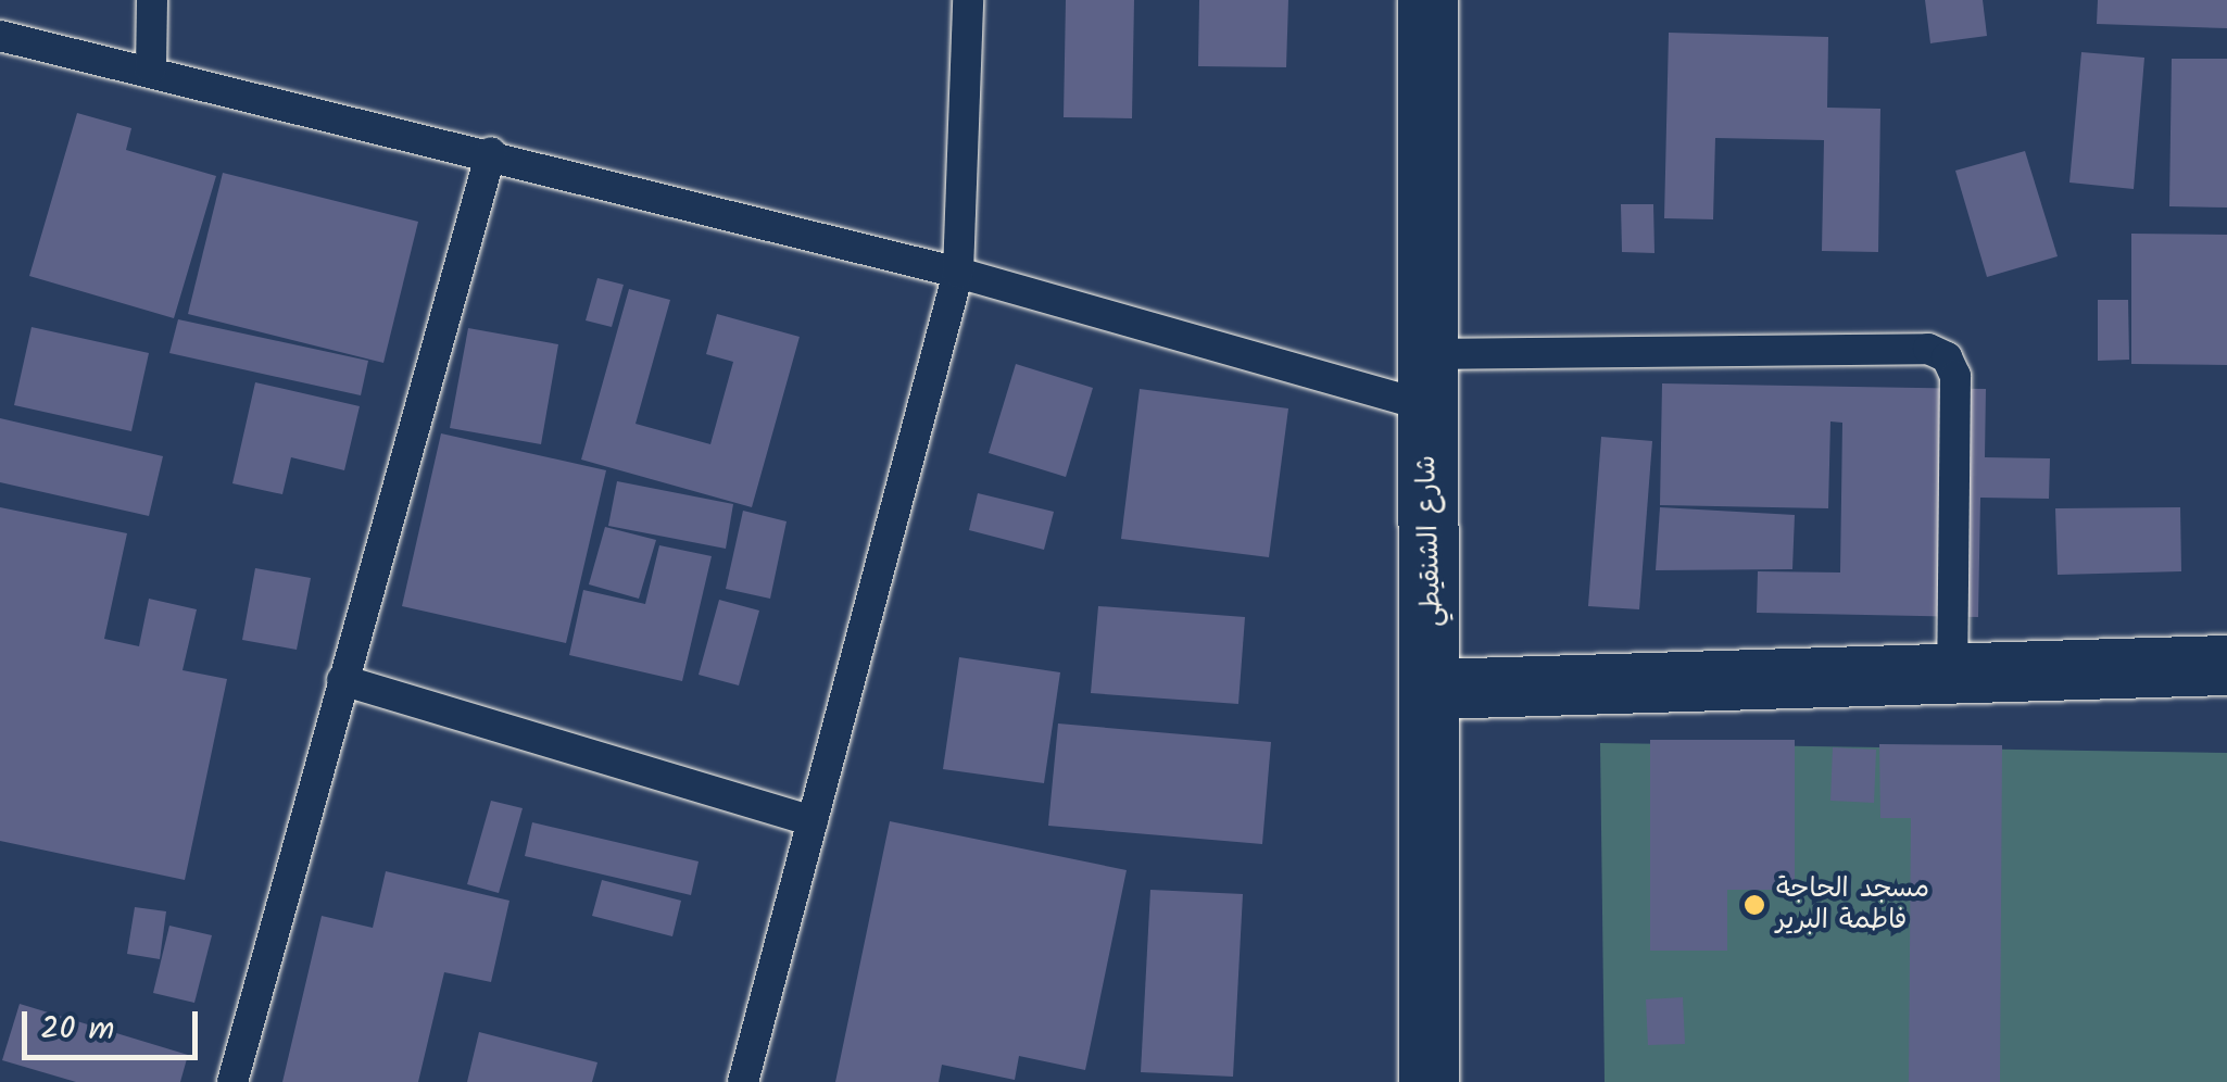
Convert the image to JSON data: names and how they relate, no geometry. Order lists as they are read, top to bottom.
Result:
{
  "streets": {
    "street": ["شارع الشنقيطي"]
  },
  "places": ["مسجد الحاجة فاطمة البرير"],
  "scale_bar": "20 m"
}
